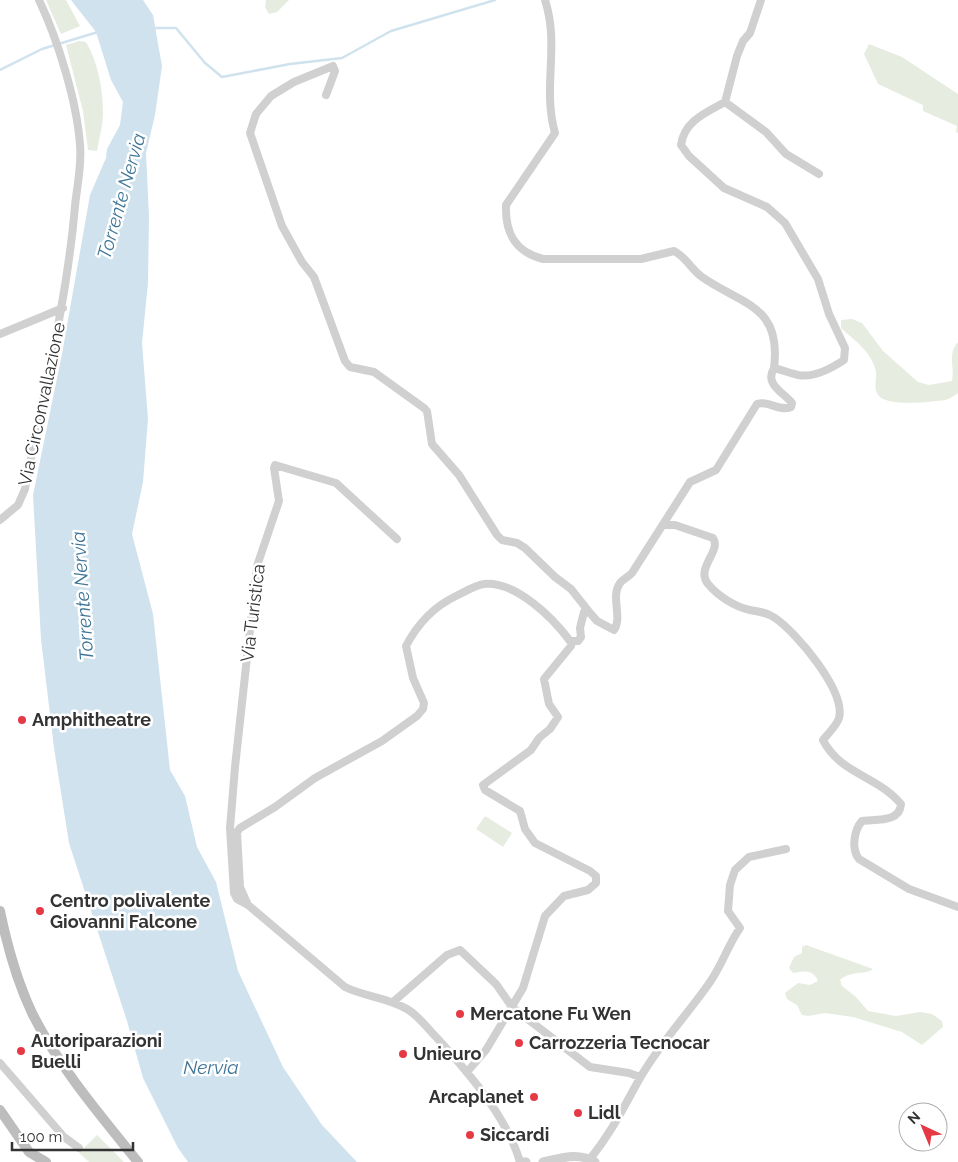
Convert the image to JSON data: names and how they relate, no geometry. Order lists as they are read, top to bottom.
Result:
{
  "streets": {
    "street": ["Via Circonvallazione", "Via Turistica"]
  },
  "water": ["Torrente Nervia", "Nervia"],
  "places": [
    "Amphitheatre",
    "Centro polivalente Giovanni Falcone",
    "Mercatone Fu Wen",
    "Carrozzeria Tecnocar",
    "Autoriparazioni Buelli",
    "Unieuro",
    "Arcaplanet",
    "Lidl",
    "Siccardi"
  ],
  "scale_bar": "100 m",
  "north": "top left"
}
